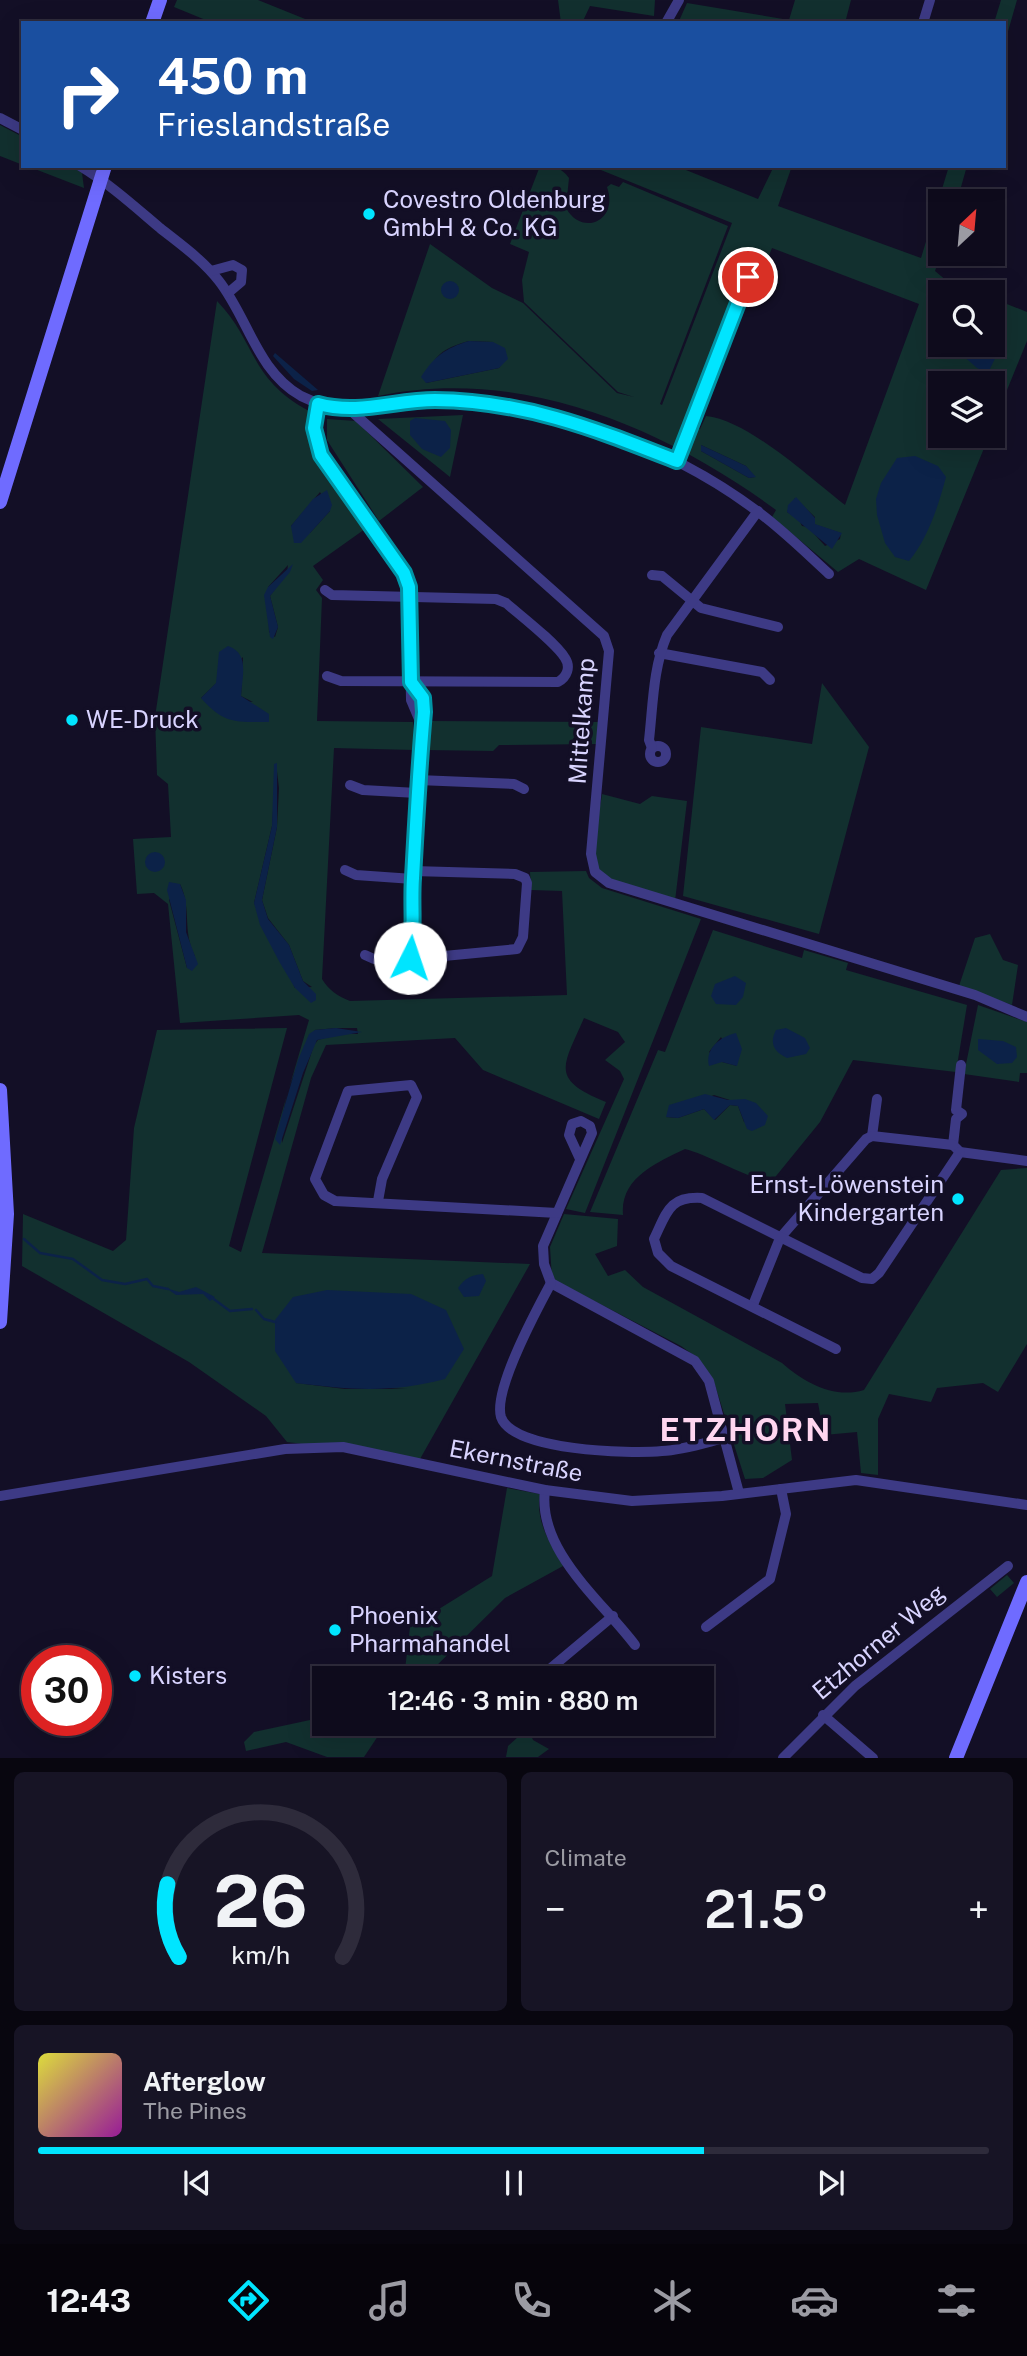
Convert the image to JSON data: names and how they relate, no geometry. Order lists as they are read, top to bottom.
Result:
{
  "streets": {
    "street": ["Mittelkamp", "Ekernstraße", "Etzhorner Weg"]
  },
  "districts": ["ETZHORN"],
  "places": [
    "Covestro Oldenburg GmbH & Co. KG",
    "WE-Druck",
    "Ernst-Löwenstein Kindergarten",
    "Phoenix Pharmahandel",
    "Kisters"
  ],
  "north": "top right",
  "page": {
    "turn": ["450 m", "Frieslandstraße"],
    "limit": "30",
    "trip": "12:46 · 3 min · 880 m",
    "tile": "Climate",
    "heat": ["−", "21.5°", "+"],
    "song": ["Afterglow", "The Pines"],
    "tabs": "12:43",
    "gauge": ["26", "km/h"]
  }
}
